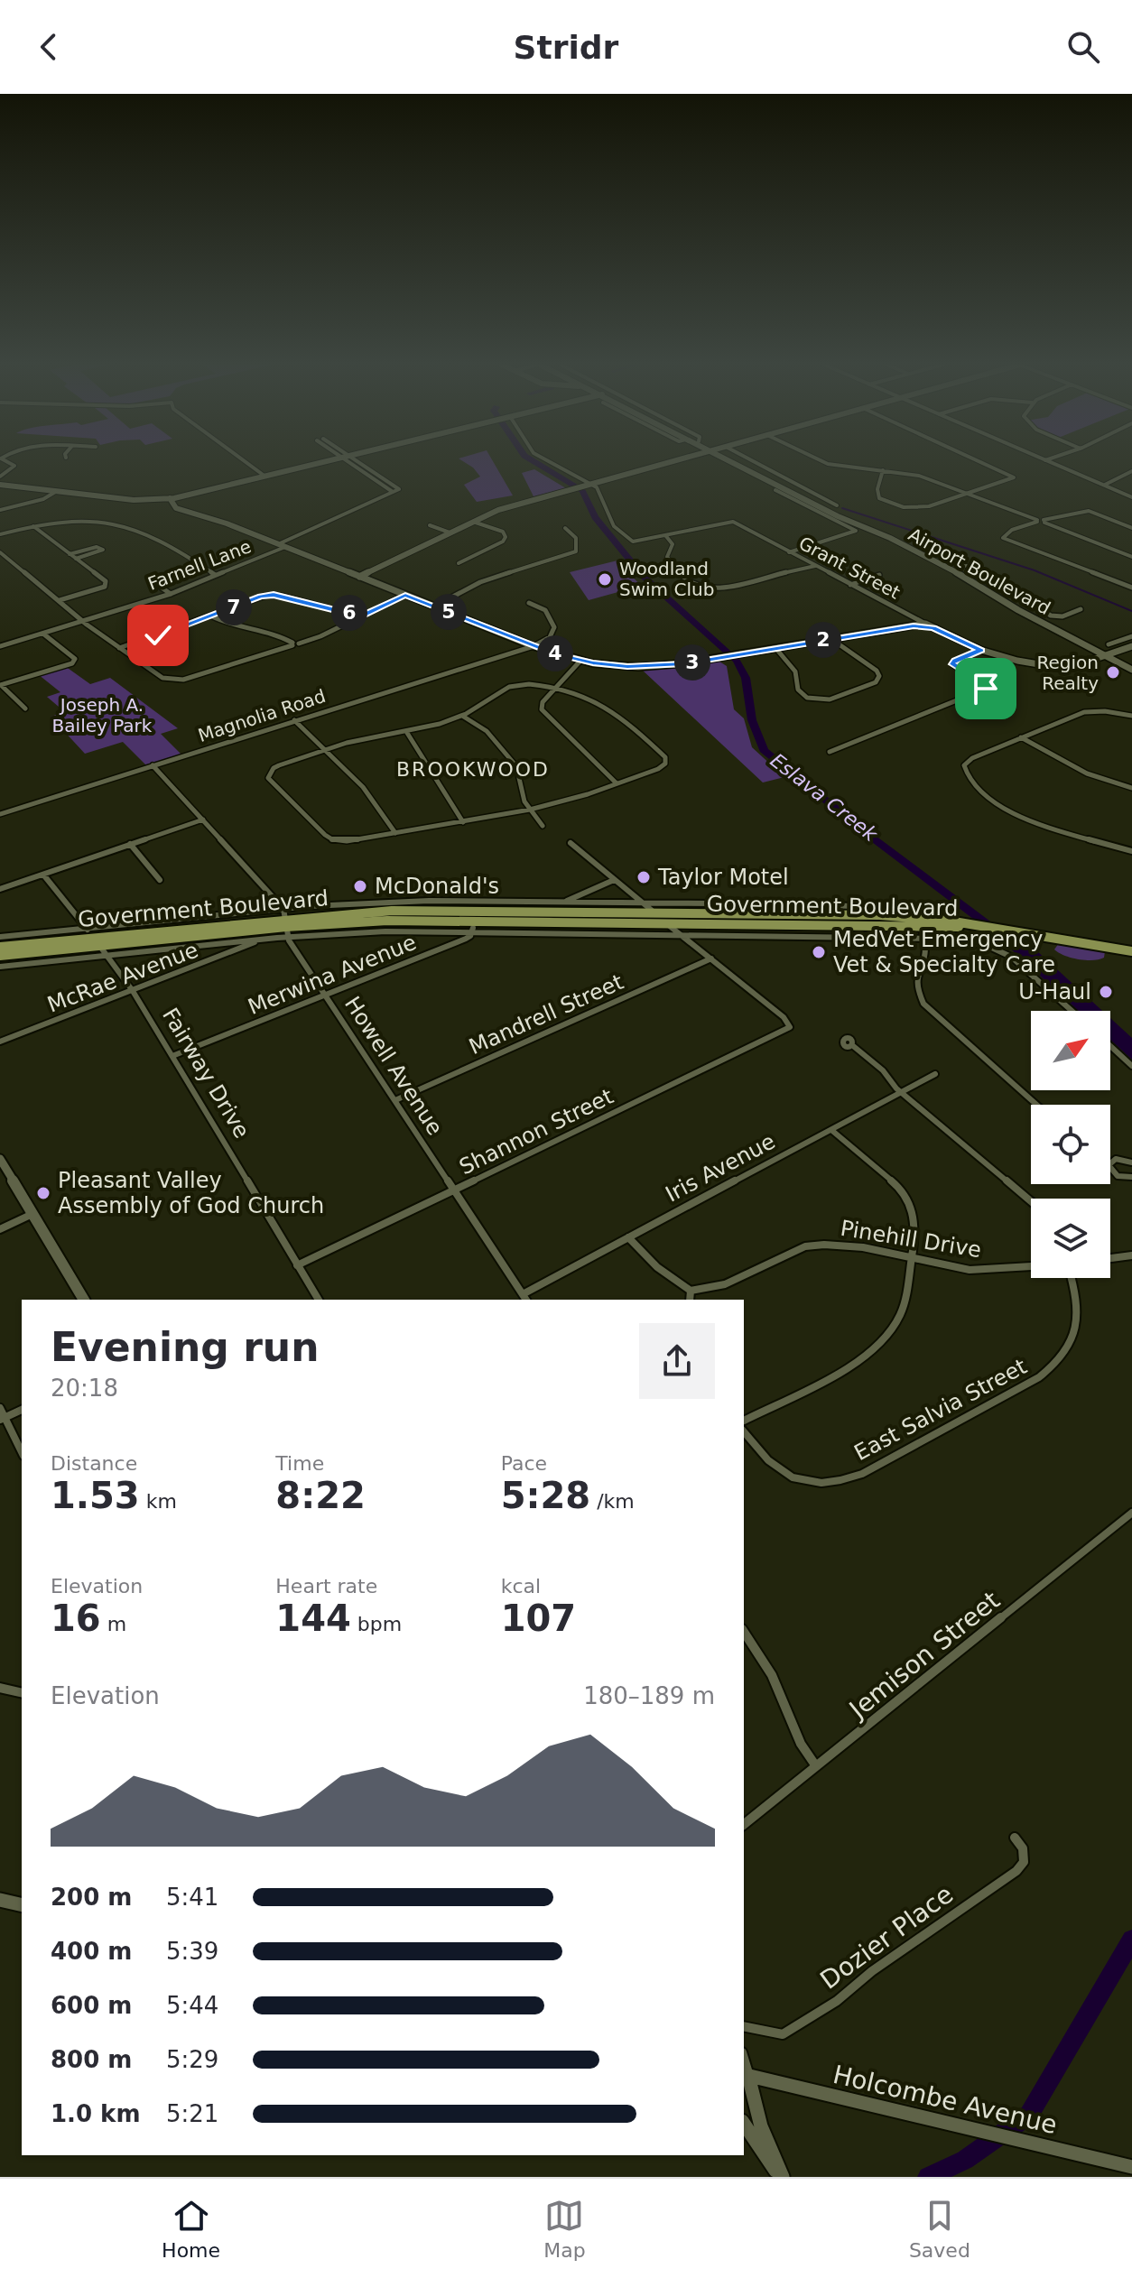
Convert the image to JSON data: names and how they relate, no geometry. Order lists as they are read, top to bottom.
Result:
{
  "streets": {
    "main road": ["Government Boulevard"],
    "street": [
      "Farnell Lane",
      "Grant Street",
      "Airport Boulevard",
      "Magnolia Road",
      "Merwina Avenue",
      "McRae Avenue",
      "Mandrell Street",
      "Howell Avenue",
      "Fairway Drive",
      "Shannon Street",
      "Iris Avenue",
      "Pinehill Drive",
      "East Salvia Street",
      "Jemison Street",
      "Dozier Place",
      "Holcombe Avenue"
    ]
  },
  "crossings": [
    ["Grant Street", "Airport Boulevard"],
    ["Government Boulevard", "Merwina Avenue"],
    ["Government Boulevard", "Howell Avenue"],
    ["Government Boulevard", "Fairway Drive"],
    ["Merwina Avenue", "Howell Avenue"],
    ["Merwina Avenue", "Fairway Drive"],
    ["McRae Avenue", "Fairway Drive"],
    ["Mandrell Street", "Howell Avenue"],
    ["Mandrell Street", "Shannon Street"],
    ["Howell Avenue", "Shannon Street"],
    ["Howell Avenue", "Iris Avenue"],
    ["Fairway Drive", "Shannon Street"]
  ],
  "districts": ["BROOKWOOD"],
  "water": ["Eslava Creek"],
  "parks": ["Joseph A. Bailey Park"],
  "places": [
    "Woodland Swim Club",
    "Region Realty",
    "Taylor Motel",
    "McDonald's",
    "MedVet Emergency Vet & Specialty Care",
    "U-Haul",
    "Pleasant Valley Assembly of God Church"
  ],
  "north": "top right",
  "page": {
    "header": "Stridr",
    "pins": [
      "7",
      "5",
      "6",
      "2",
      "4",
      "3"
    ],
    "heading": ["Evening run", "20:18"],
    "stats": [
      ["Distance", "1.53 km"],
      ["Time", "8:22"],
      ["Pace", "5:28 /km"],
      ["Elevation", "16 m"],
      ["Heart rate", "144 bpm"],
      ["kcal", "107"]
    ],
    "chart": ["Elevation", "180–189 m"],
    "list": [
      {
        "name": "200 m",
        "note": "5:41"
      },
      {
        "name": "400 m",
        "note": "5:39"
      },
      {
        "name": "600 m",
        "note": "5:44"
      },
      {
        "name": "800 m",
        "note": "5:29"
      },
      {
        "name": "1.0 km",
        "note": "5:21"
      }
    ],
    "tabs": ["Home", "Map", "Saved"]
  }
}
